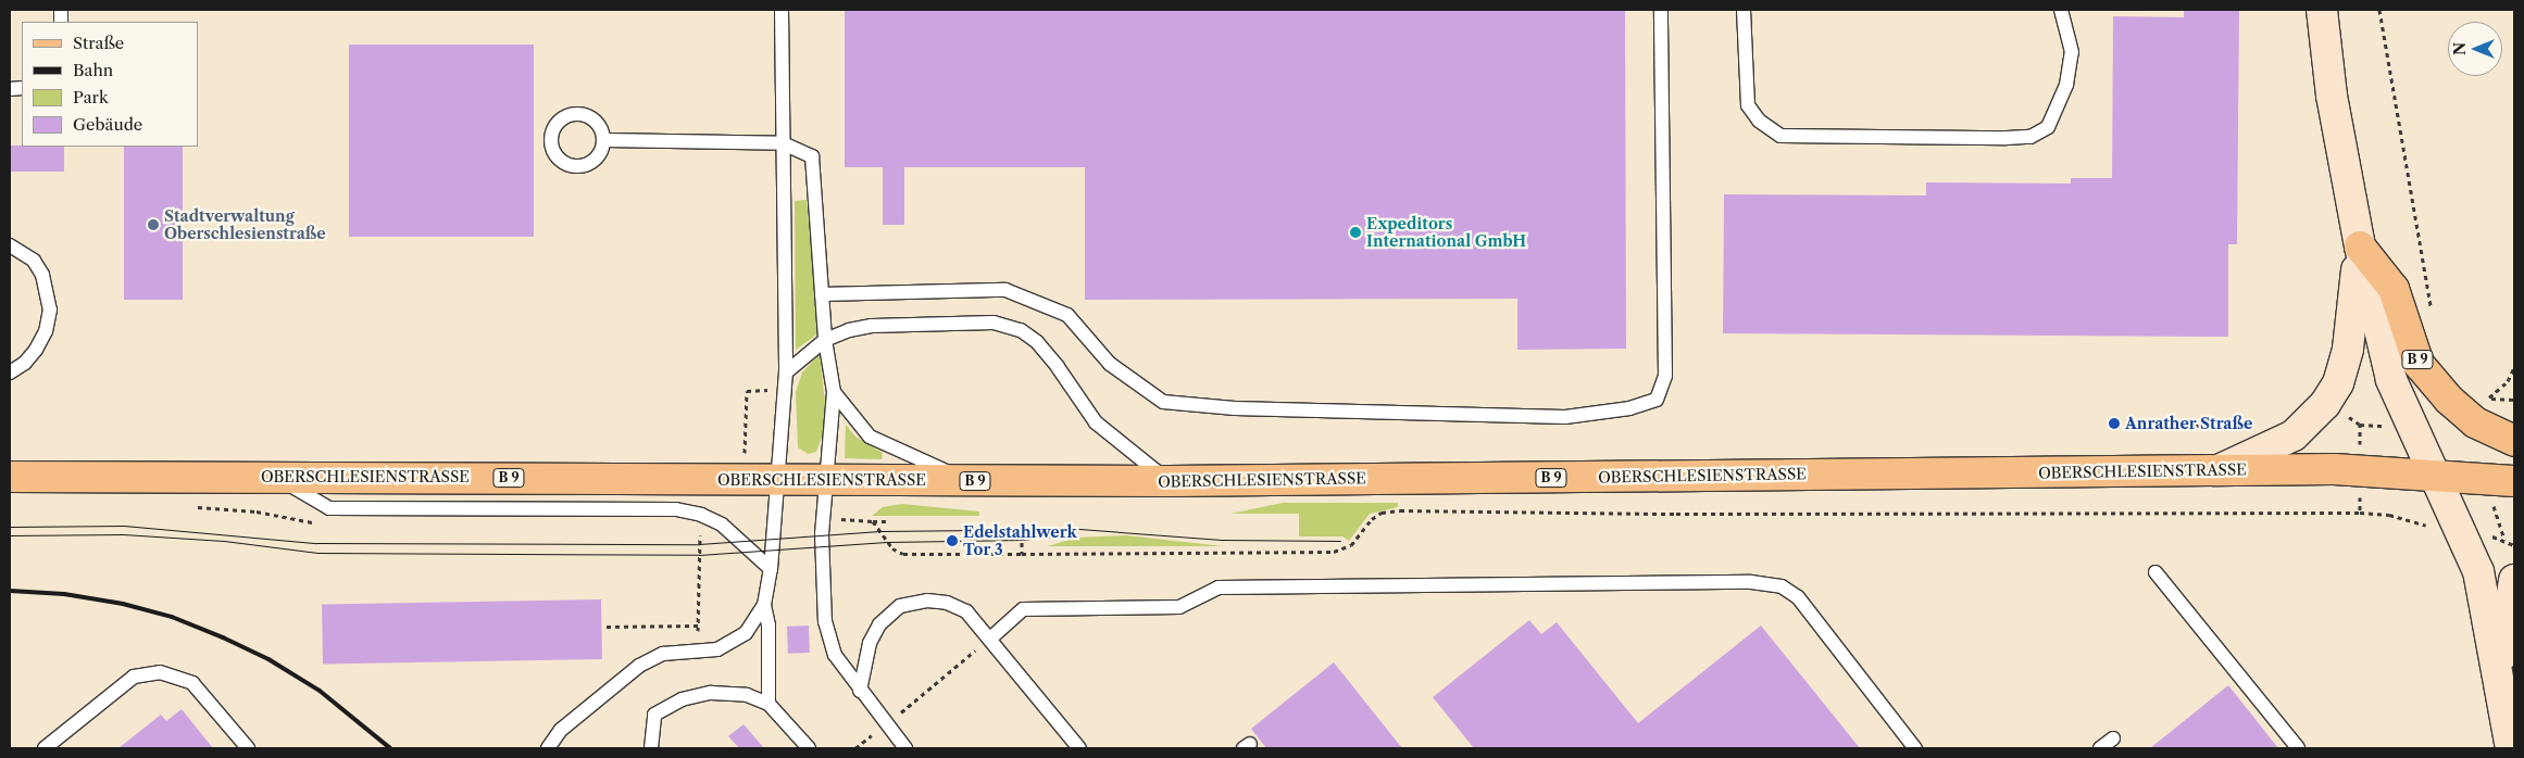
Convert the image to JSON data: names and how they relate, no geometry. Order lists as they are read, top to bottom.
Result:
{
  "streets": {
    "main road": ["B 9", "OBERSCHLESIENSTRASSE"]
  },
  "places": [
    "Stadtverwaltung Oberschlesienstraße",
    "Expeditors International GmbH",
    "Anrather Straße",
    "Edelstahlwerk Tor 3"
  ],
  "legend": [
    "Straße",
    "Bahn",
    "Park",
    "Gebäude"
  ],
  "north": "left"
}
